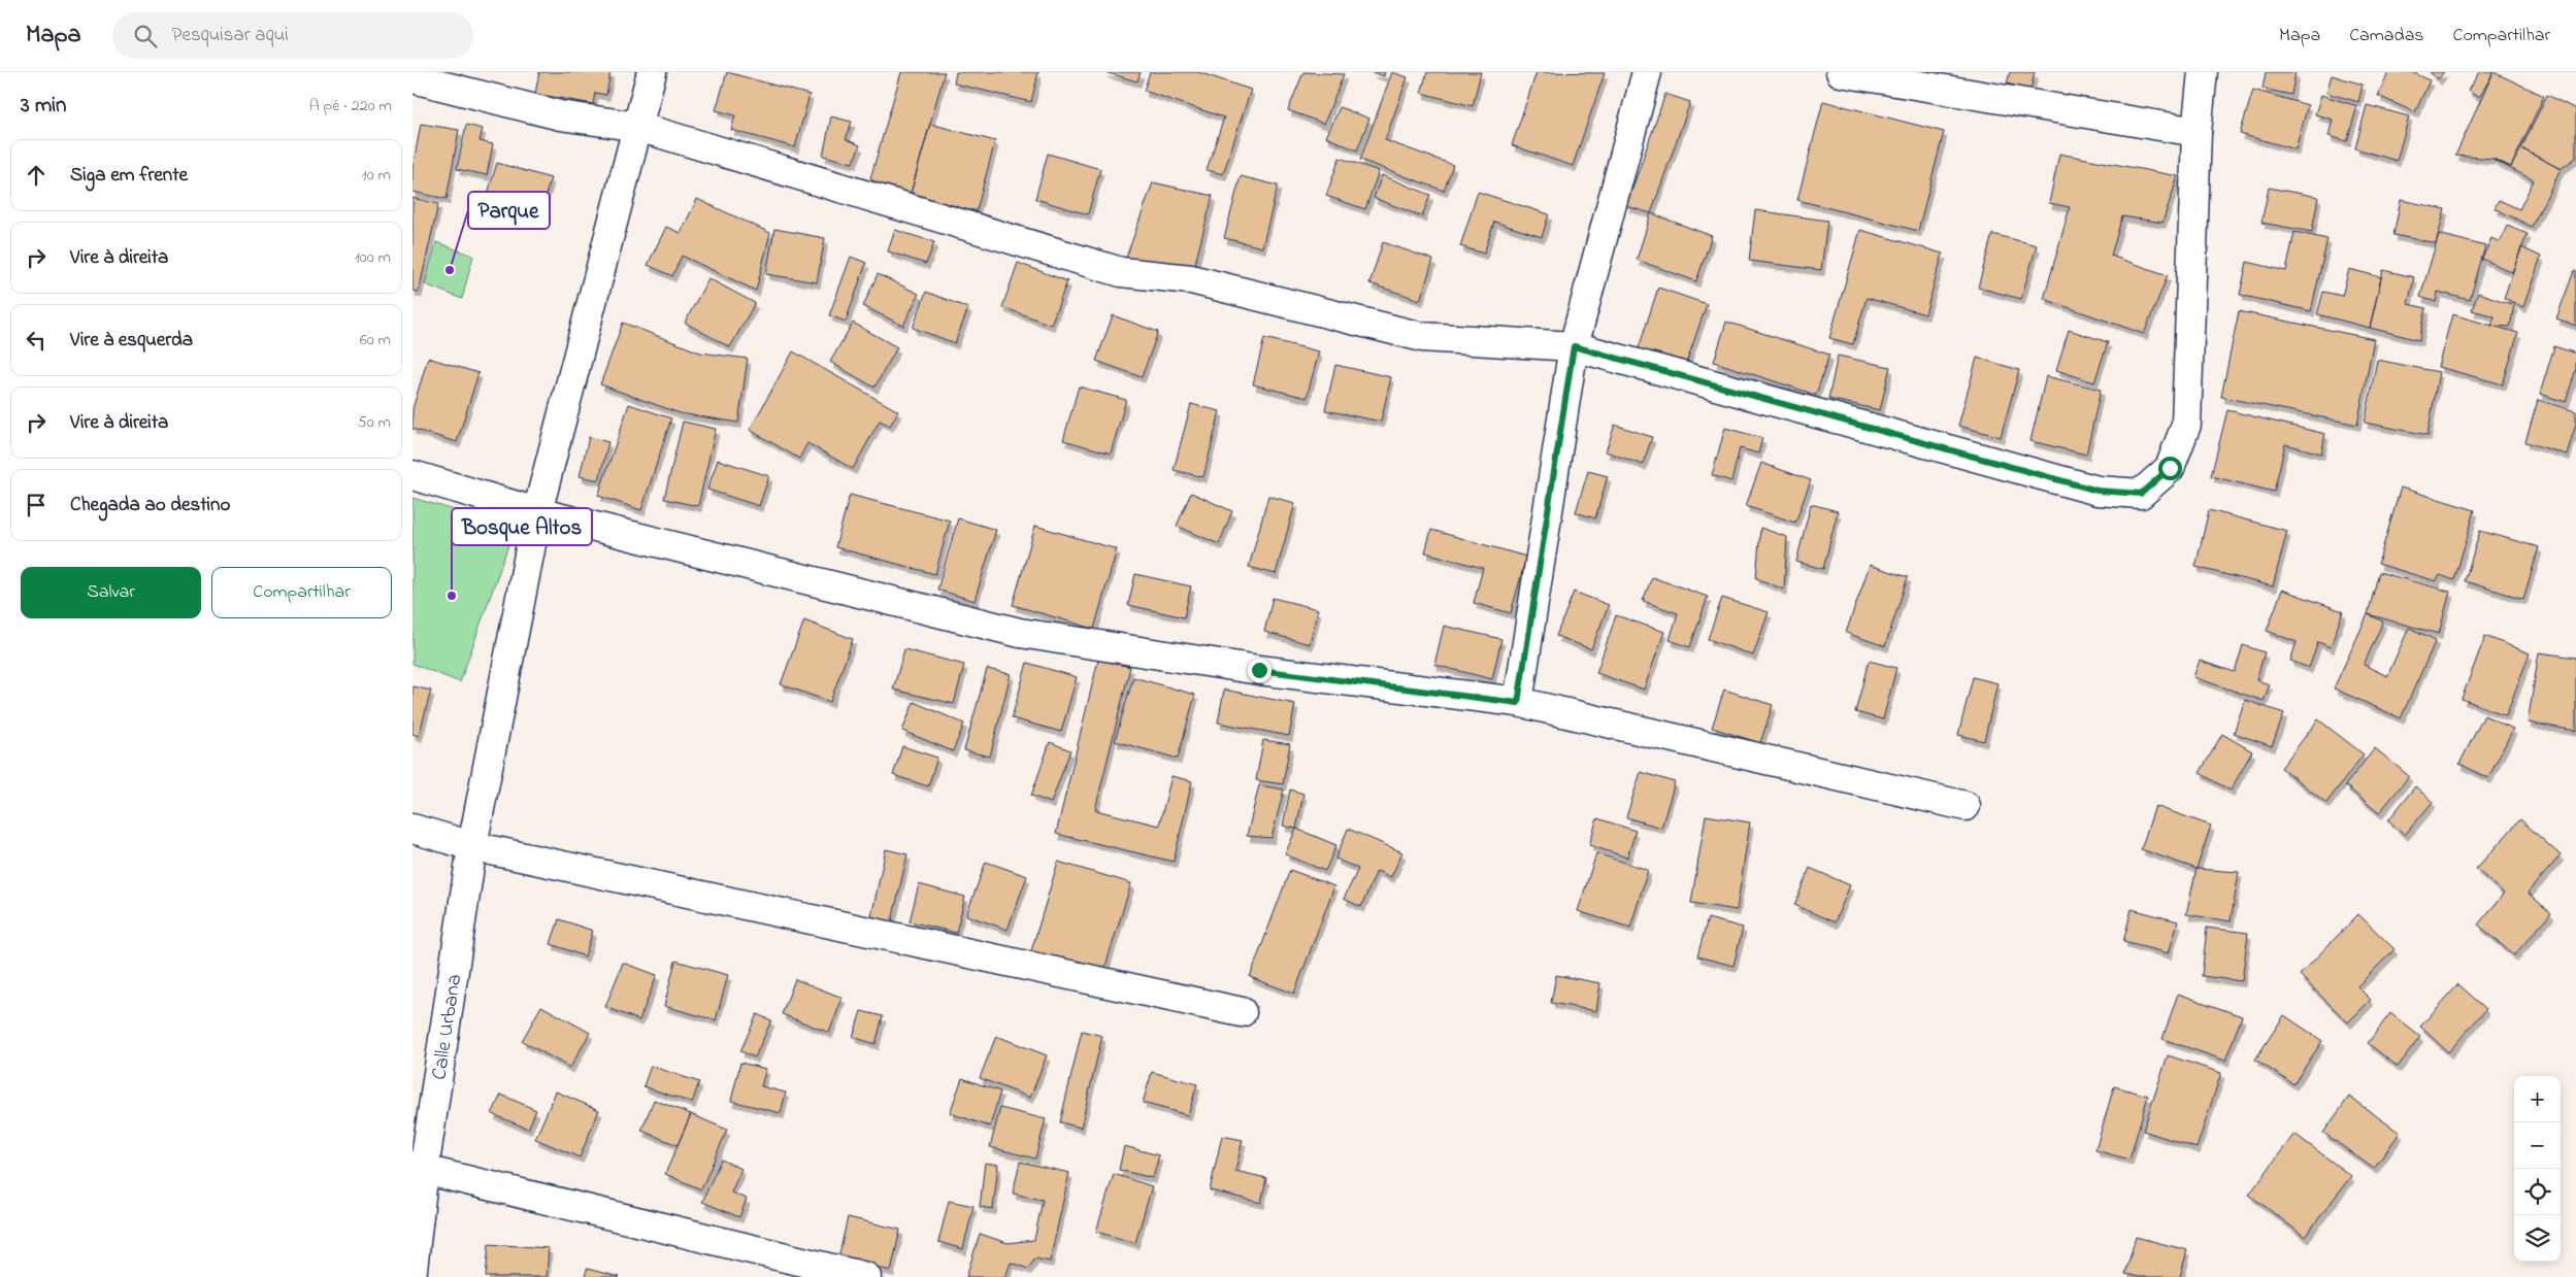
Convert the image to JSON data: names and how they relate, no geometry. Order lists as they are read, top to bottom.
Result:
{
  "streets": {
    "street": ["Calle Urbana"]
  },
  "places": ["Parque", "Bosque Altos"],
  "page": {
    "header": "Mapa",
    "search": "Pesquisar aqui",
    "nav": ["Mapa", "Camadas", "Compartilhar"],
    "heading": ["3 min", "A pé · 220 m"],
    "list": [
      ["Siga em frente", "10 m"],
      ["Vire à direita", "100 m"],
      ["Vire à esquerda", "60 m"],
      ["Vire à direita", "50 m"],
      "Chegada ao destino"
    ],
    "buttons": ["Salvar", "Compartilhar"],
    "map_buttons": ["+", "−"]
  }
}
